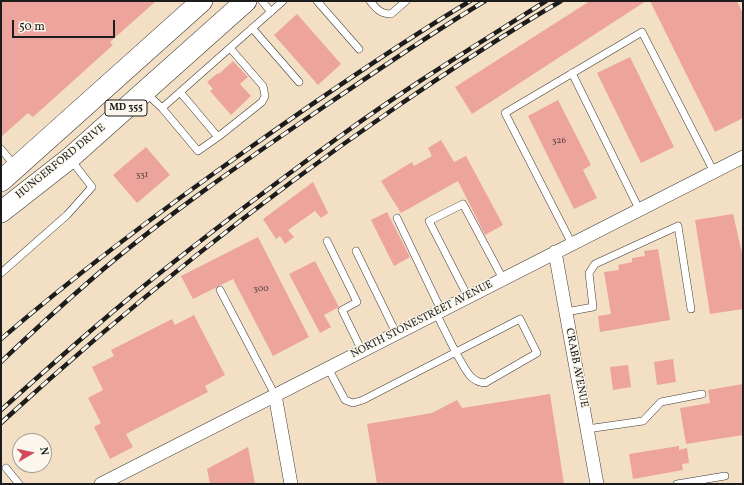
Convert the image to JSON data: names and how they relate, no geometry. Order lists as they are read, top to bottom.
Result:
{
  "streets": {
    "main road": ["MD 355", "HUNGERFORD DRIVE"],
    "street": ["NORTH STONESTREET AVENUE", "CRABB AVENUE"]
  },
  "crossings": [
    ["NORTH STONESTREET AVENUE", "CRABB AVENUE"]
  ],
  "house_numbers": ["326", "331", "300"],
  "scale_bar": "50 m",
  "north": "right"
}
